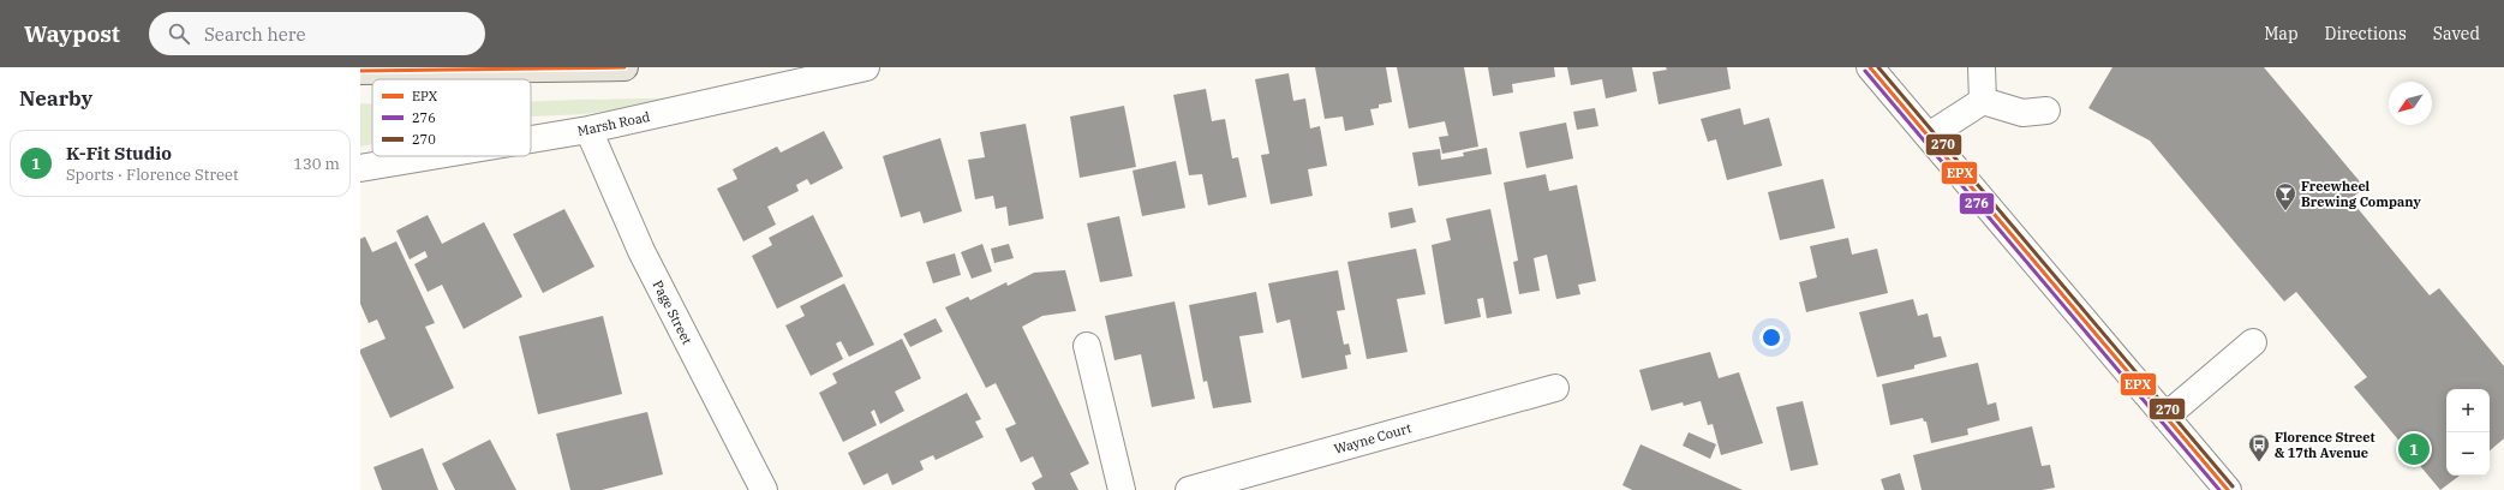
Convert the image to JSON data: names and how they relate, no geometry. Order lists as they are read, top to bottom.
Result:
{
  "streets": {
    "street": ["Marsh Road", "Page Street", "Wayne Court"]
  },
  "crossings": [
    ["Marsh Road", "Page Street"]
  ],
  "places": {
    "bar": ["Freewheel Brewing Company"],
    "bus stop": ["Florence Street & 17th Avenue"]
  },
  "lines": ["transit line EPX", "transit line 270", "transit line 276"],
  "legend": ["EPX", "276", "270"],
  "north": "bottom left",
  "page": {
    "header": "Waypost",
    "search": "Search here",
    "nav": ["Map", "Directions", "Saved"],
    "heading": "Nearby",
    "list": [
      {
        "mark": "1",
        "name": "K-Fit Studio",
        "note": "Sports · Florence Street",
        "value": "130 m"
      }
    ],
    "map_buttons": ["+", "−"],
    "pins": "1"
  }
}
